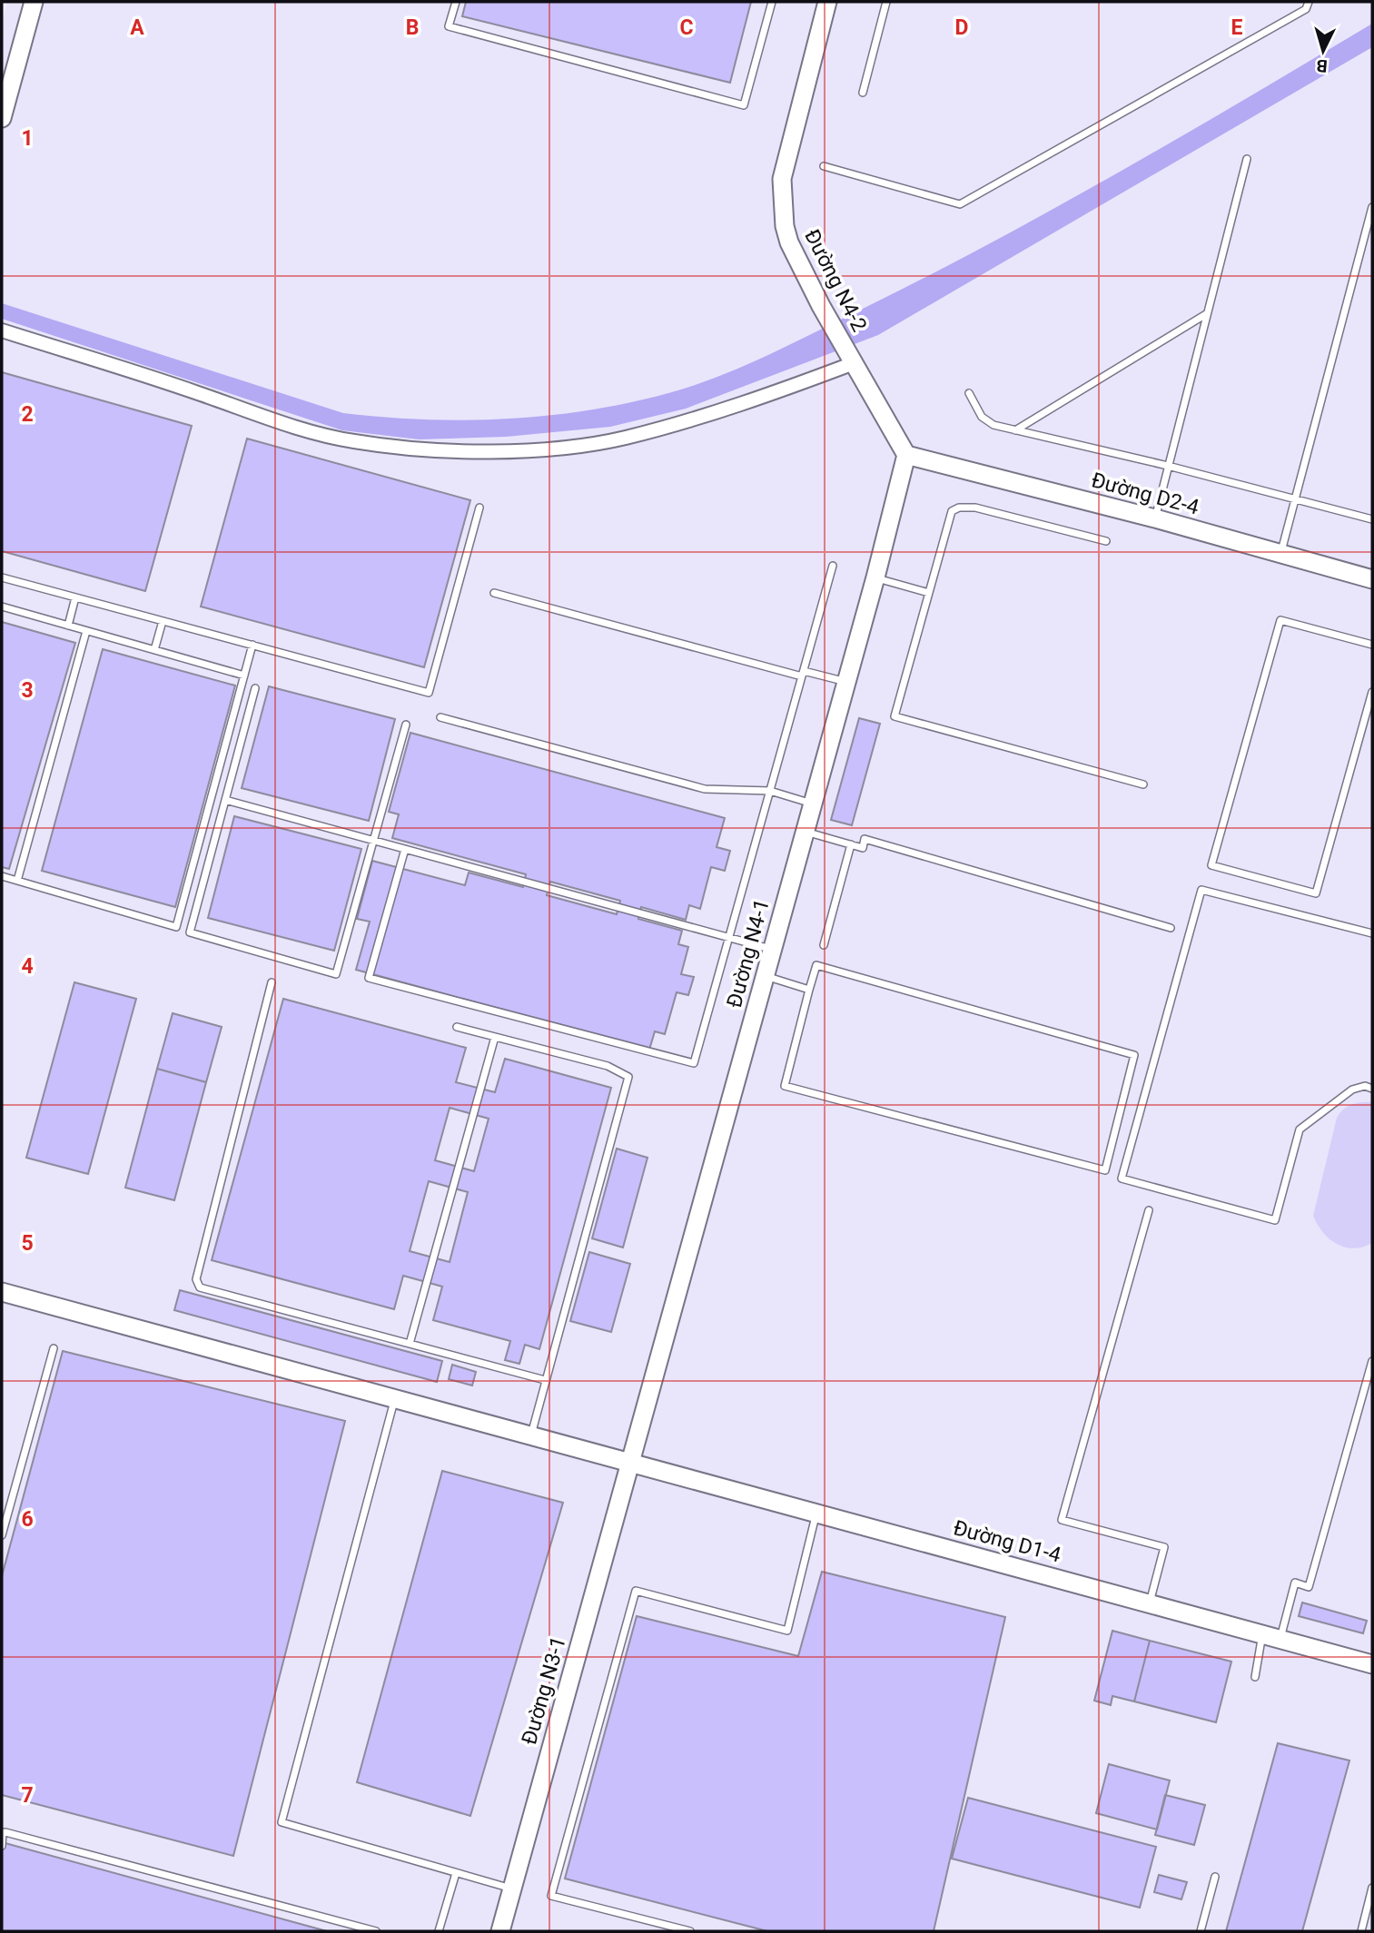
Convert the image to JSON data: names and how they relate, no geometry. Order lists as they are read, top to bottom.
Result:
{
  "streets": {
    "main road": [
      "Đường N4-2",
      "Đường D2-4",
      "Đường N4-1",
      "Đường D1-4",
      "Đường N3-1"
    ]
  },
  "crossings": [
    ["Đường N4-2", "Đường D2-4"],
    ["Đường N4-2", "Đường N4-1"],
    ["Đường D2-4", "Đường N4-1"],
    ["Đường N4-1", "Đường D1-4"],
    ["Đường N4-1", "Đường N3-1"],
    ["Đường D1-4", "Đường N3-1"]
  ],
  "north": "bottom",
  "grid": {
    "columns": [
      "A",
      "B",
      "C",
      "D",
      "E"
    ],
    "rows": [
      "1",
      "2",
      "3",
      "4",
      "5",
      "6",
      "7"
    ]
  }
}
